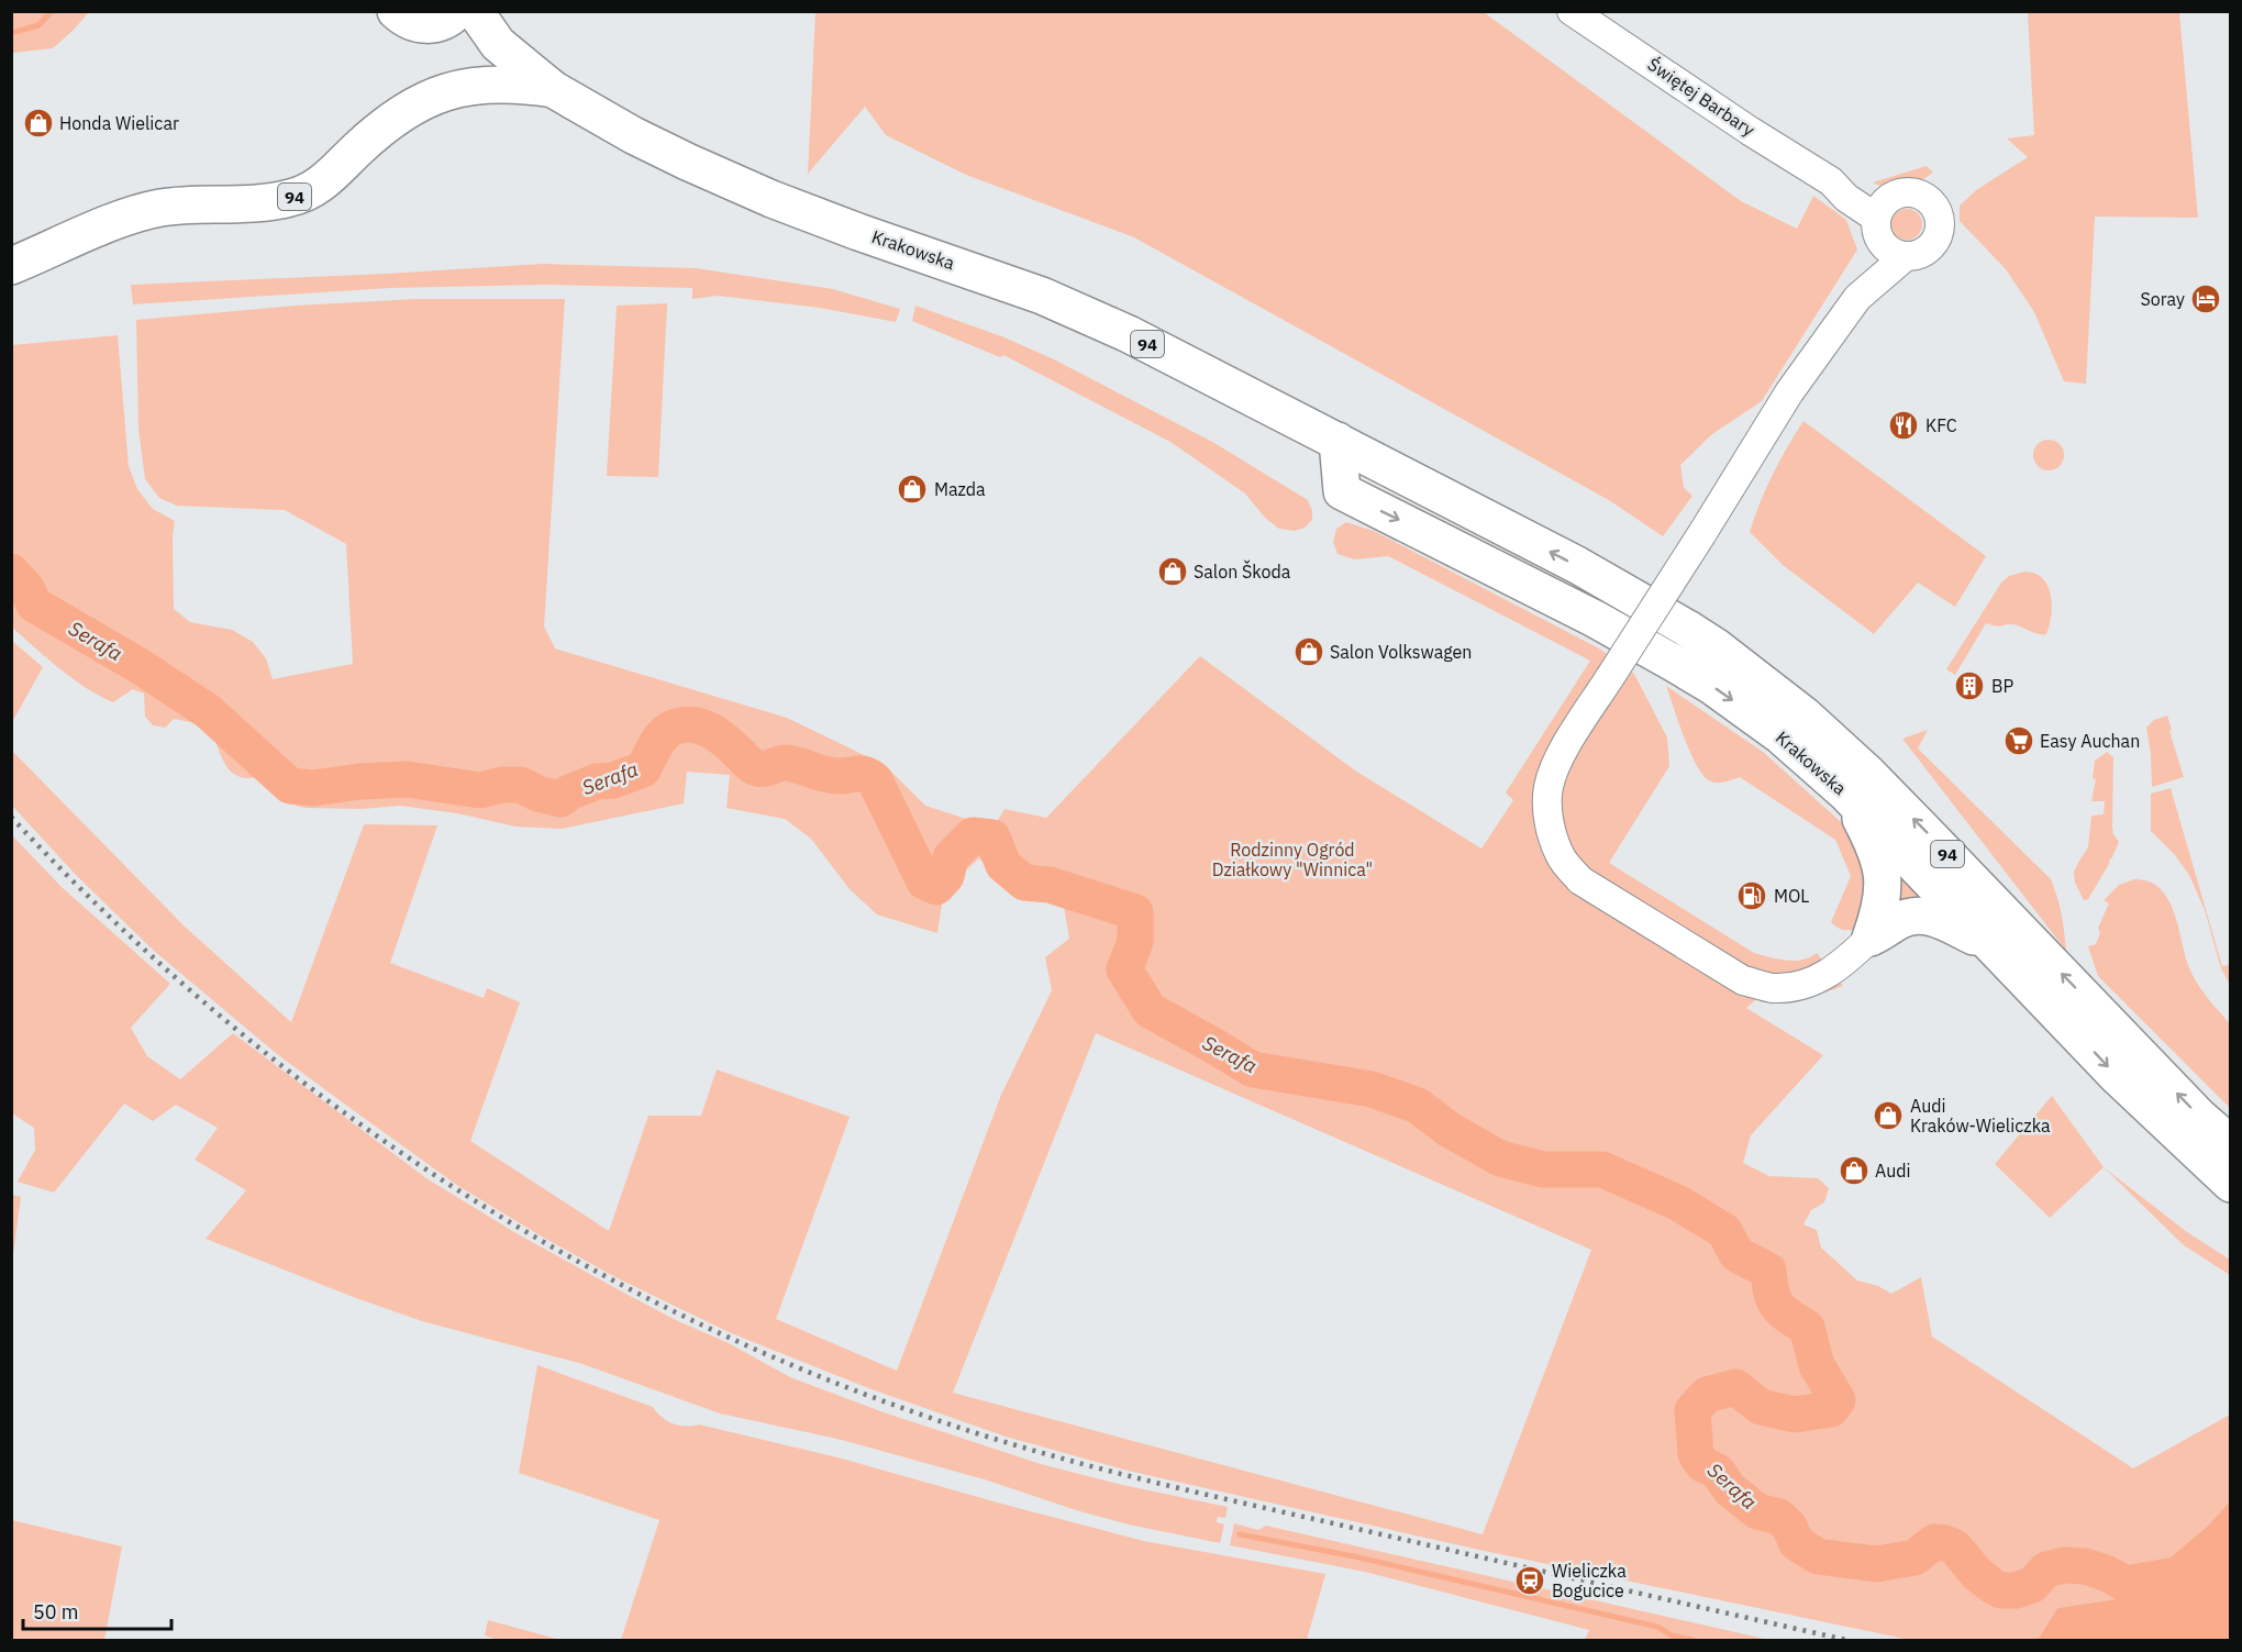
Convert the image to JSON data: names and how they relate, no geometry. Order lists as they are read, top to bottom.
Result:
{
  "streets": {
    "main road": ["94", "Krakowska"],
    "street": ["Świętej Barbary"]
  },
  "crossings": [
    ["94", "Krakowska"]
  ],
  "water": ["Serafa"],
  "parks": ["Rodzinny Ogród Działkowy \"Winnica\""],
  "places": {
    "shop": [
      "Honda Wielicar",
      "Mazda",
      "Salon Škoda",
      "Salon Volkswagen",
      "Audi Kraków-Wieliczka",
      "Audi"
    ],
    "hotel": ["Soray"],
    "restaurant": ["KFC"],
    "building": ["BP"],
    "supermarket": ["Easy Auchan"],
    "fuel station": ["MOL"],
    "station": ["Wieliczka Bogucice"]
  },
  "scale_bar": "50 m"
}
